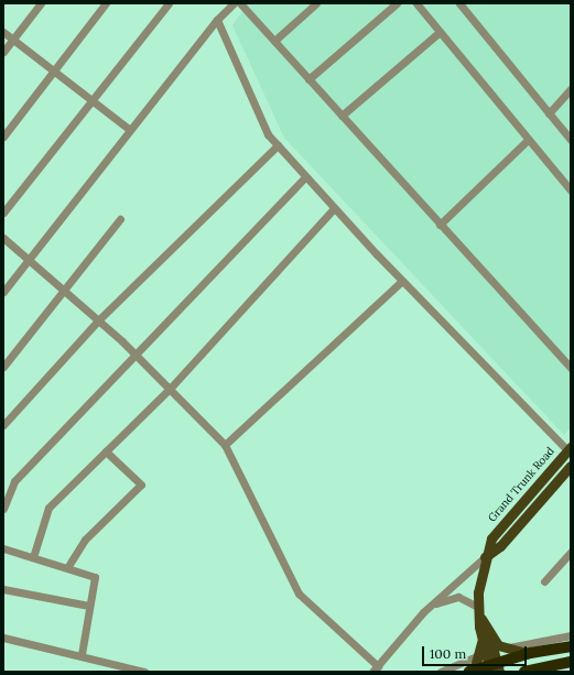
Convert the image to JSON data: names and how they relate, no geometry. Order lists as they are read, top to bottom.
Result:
{
  "streets": {
    "main road": ["Grand Trunk Road"]
  },
  "scale_bar": "100 m"
}
